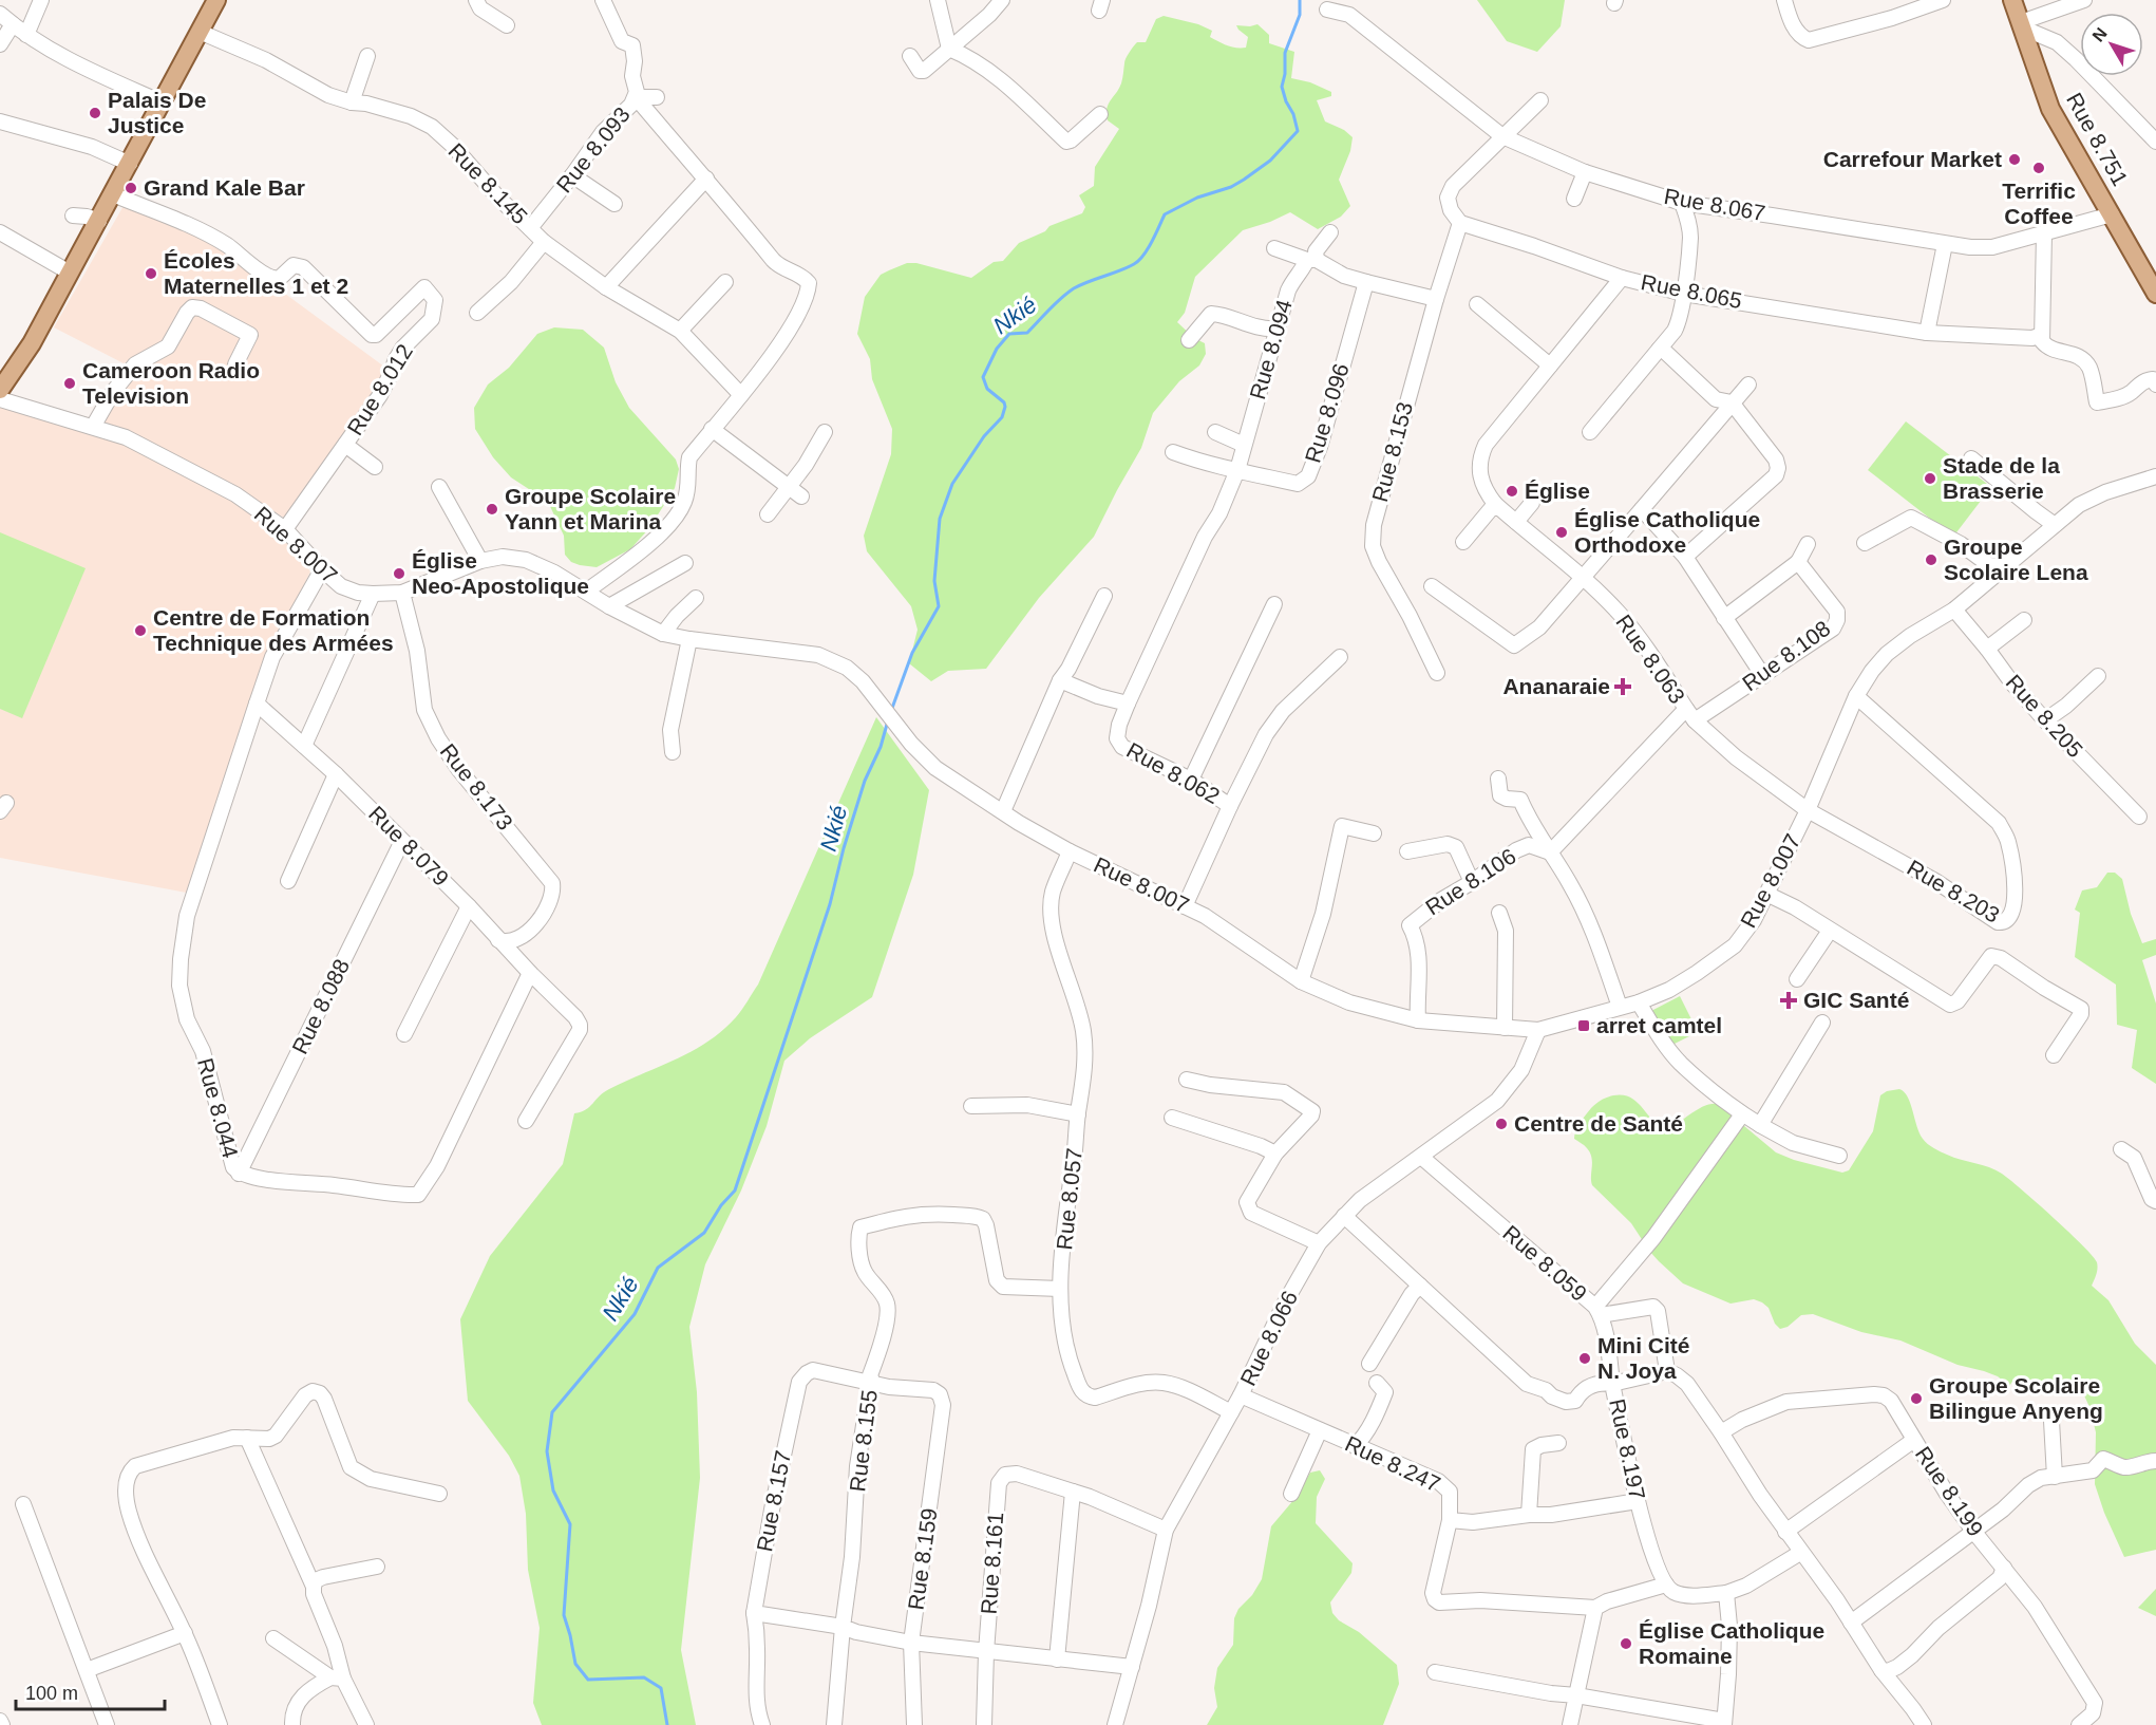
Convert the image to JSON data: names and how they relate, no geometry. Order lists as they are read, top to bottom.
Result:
{
  "streets": {
    "main road": ["Rue 8.751"],
    "street": [
      "Rue 8.093",
      "Rue 8.145",
      "Rue 8.067",
      "Rue 8.065",
      "Rue 8.094",
      "Rue 8.012",
      "Rue 8.096",
      "Rue 8.153",
      "Rue 8.007",
      "Rue 8.108",
      "Rue 8.063",
      "Rue 8.205",
      "Rue 8.062",
      "Rue 8.173",
      "Rue 8.079",
      "Rue 8.106",
      "Rue 8.203",
      "Rue 8.088",
      "Rue 8.044",
      "Rue 8.057",
      "Rue 8.059",
      "Rue 8.066",
      "Rue 8.155",
      "Rue 8.197",
      "Rue 8.247",
      "Rue 8.199",
      "Rue 8.157",
      "Rue 8.159",
      "Rue 8.161"
    ]
  },
  "crossings": [
    ["Rue 8.751", "Rue 8.067"],
    ["Rue 8.093", "Rue 8.145"],
    ["Rue 8.065", "Rue 8.153"],
    ["Rue 8.094", "Rue 8.096"],
    ["Rue 8.094", "Rue 8.062"],
    ["Rue 8.012", "Rue 8.007"],
    ["Rue 8.096", "Rue 8.062"],
    ["Rue 8.007", "Rue 8.063"],
    ["Rue 8.007", "Rue 8.205"],
    ["Rue 8.007", "Rue 8.062"],
    ["Rue 8.007", "Rue 8.173"],
    ["Rue 8.007", "Rue 8.106"],
    ["Rue 8.007", "Rue 8.203"],
    ["Rue 8.007", "Rue 8.057"],
    ["Rue 8.007", "Rue 8.066"],
    ["Rue 8.108", "Rue 8.063"],
    ["Rue 8.108", "Rue 8.106"],
    ["Rue 8.063", "Rue 8.106"],
    ["Rue 8.063", "Rue 8.203"],
    ["Rue 8.173", "Rue 8.079"],
    ["Rue 8.079", "Rue 8.088"],
    ["Rue 8.079", "Rue 8.044"],
    ["Rue 8.088", "Rue 8.044"],
    ["Rue 8.057", "Rue 8.066"],
    ["Rue 8.057", "Rue 8.155"],
    ["Rue 8.059", "Rue 8.066"],
    ["Rue 8.059", "Rue 8.197"],
    ["Rue 8.066", "Rue 8.197"],
    ["Rue 8.066", "Rue 8.247"],
    ["Rue 8.155", "Rue 8.157"],
    ["Rue 8.155", "Rue 8.159"],
    ["Rue 8.197", "Rue 8.247"],
    ["Rue 8.157", "Rue 8.159"]
  ],
  "water": ["Nkié"],
  "places": {
    "other": [
      "Palais De Justice",
      "Carrefour Market",
      "Terrific Coffee",
      "Grand Kale Bar",
      "Écoles Maternelles 1 et 2",
      "Cameroon Radio Television",
      "Stade de la Brasserie",
      "Église",
      "Groupe Scolaire Yann et Marina",
      "Église Catholique Orthodoxe",
      "Groupe Scolaire Lena",
      "Église Neo-Apostolique",
      "Centre de Formation Technique des Armées",
      "Centre de Santé",
      "Mini Cité N. Joya",
      "Groupe Scolaire Bilingue Anyeng",
      "Église Catholique Romaine"
    ],
    "health": ["Ananaraie", "GIC Santé"],
    "transit": ["arret camtel"]
  },
  "scale_bar": "100 m",
  "north": "top left"
}
